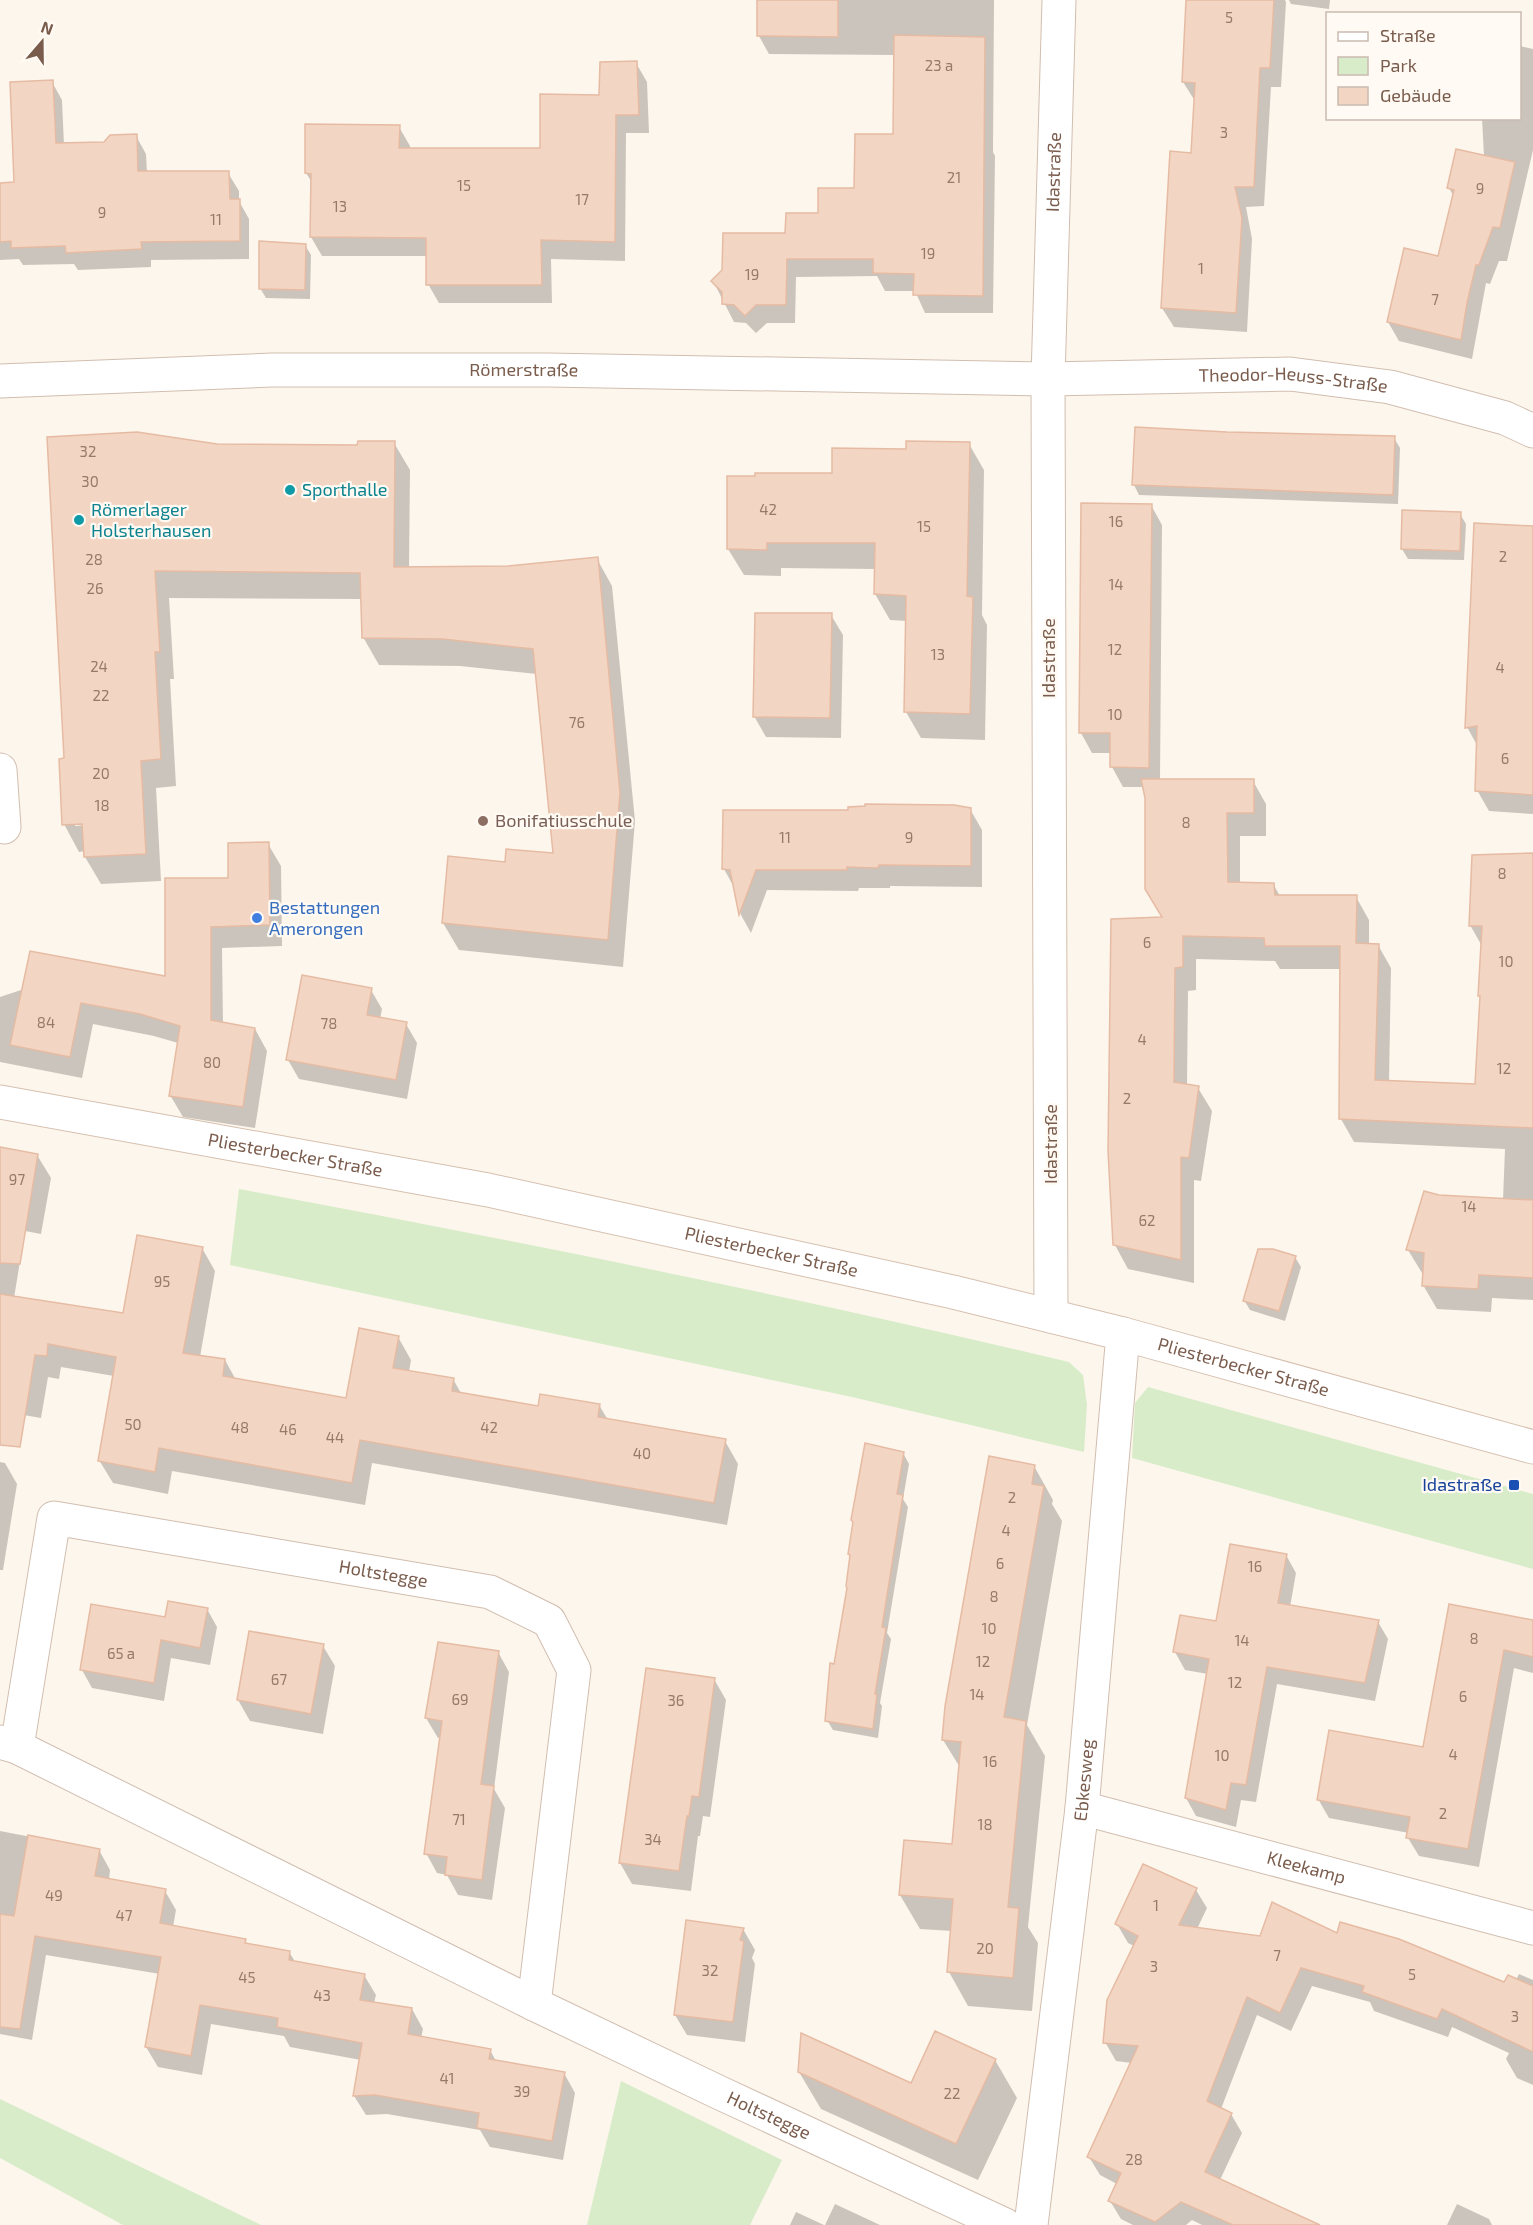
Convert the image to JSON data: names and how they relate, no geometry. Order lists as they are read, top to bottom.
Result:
{
  "streets": {
    "street": [
      "Idastraße",
      "Römerstraße",
      "Theodor-Heuss-Straße",
      "Pliesterbecker Straße",
      "Holtstegge",
      "Ebkesweg",
      "Kleekamp"
    ]
  },
  "crossings": [
    ["Idastraße", "Römerstraße"],
    ["Idastraße", "Theodor-Heuss-Straße"],
    ["Idastraße", "Pliesterbecker Straße"],
    ["Römerstraße", "Theodor-Heuss-Straße"],
    ["Pliesterbecker Straße", "Ebkesweg"],
    ["Ebkesweg", "Kleekamp"]
  ],
  "places": {
    "other": [
      "Sporthalle",
      "Römerlager Holsterhausen",
      "Bonifatiusschule",
      "Bestattungen Amerongen"
    ],
    "transit": ["Idastraße"]
  },
  "house_numbers": [
    "5",
    "23 a",
    "3",
    "21",
    "15",
    "9",
    "17",
    "13",
    "9",
    "11",
    "19",
    "1",
    "19",
    "7",
    "32",
    "30",
    "42",
    "16",
    "15",
    "2",
    "28",
    "14",
    "26",
    "12",
    "13",
    "24",
    "4",
    "22",
    "10",
    "76",
    "6",
    "20",
    "18",
    "8",
    "11",
    "9",
    "8",
    "6",
    "10",
    "84",
    "78",
    "4",
    "80",
    "12",
    "2",
    "97",
    "14",
    "62",
    "95",
    "50",
    "48",
    "42",
    "46",
    "44",
    "40",
    "2",
    "4",
    "6",
    "16",
    "8",
    "10",
    "8",
    "14",
    "65 a",
    "12",
    "67",
    "12",
    "14",
    "6",
    "69",
    "36",
    "4",
    "10",
    "16",
    "2",
    "71",
    "18",
    "34",
    "49",
    "1",
    "47",
    "20",
    "7",
    "3",
    "32",
    "5",
    "45",
    "43",
    "3",
    "41",
    "39",
    "22",
    "28"
  ],
  "legend": ["Straße", "Park", "Gebäude"],
  "north": "top"
}
